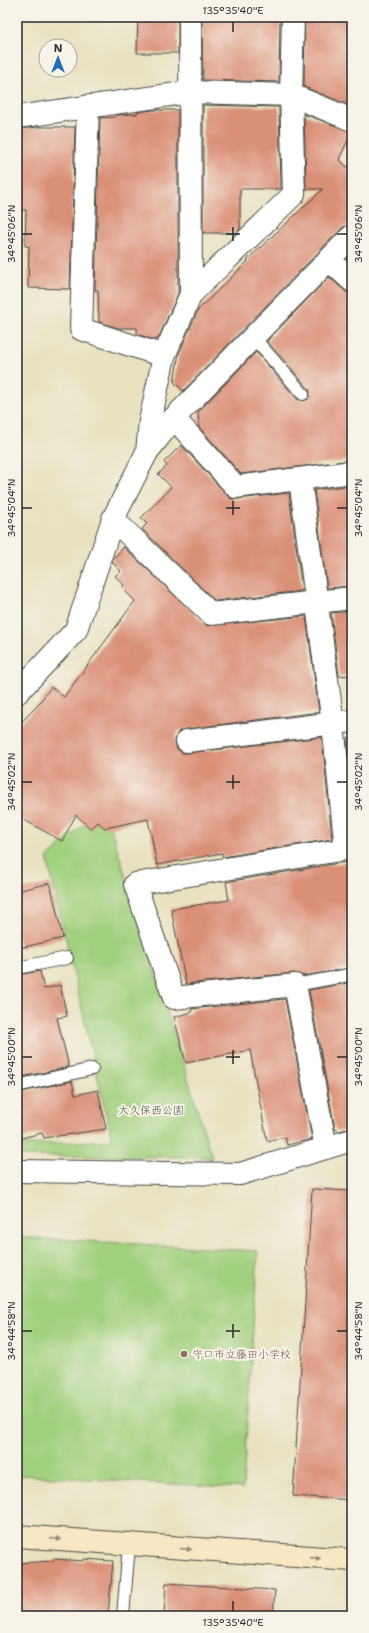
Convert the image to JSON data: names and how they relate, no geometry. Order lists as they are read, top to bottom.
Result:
{
  "parks": ["大久保西公園"],
  "places": ["守口市立藤田小学校"],
  "north": "top",
  "coordinates": [
    "135°35'40\"E",
    "34°45'06\"N",
    "34°45'04\"N",
    "34°45'02\"N",
    "34°45'00\"N",
    "34°44'58\"N"
  ]
}
